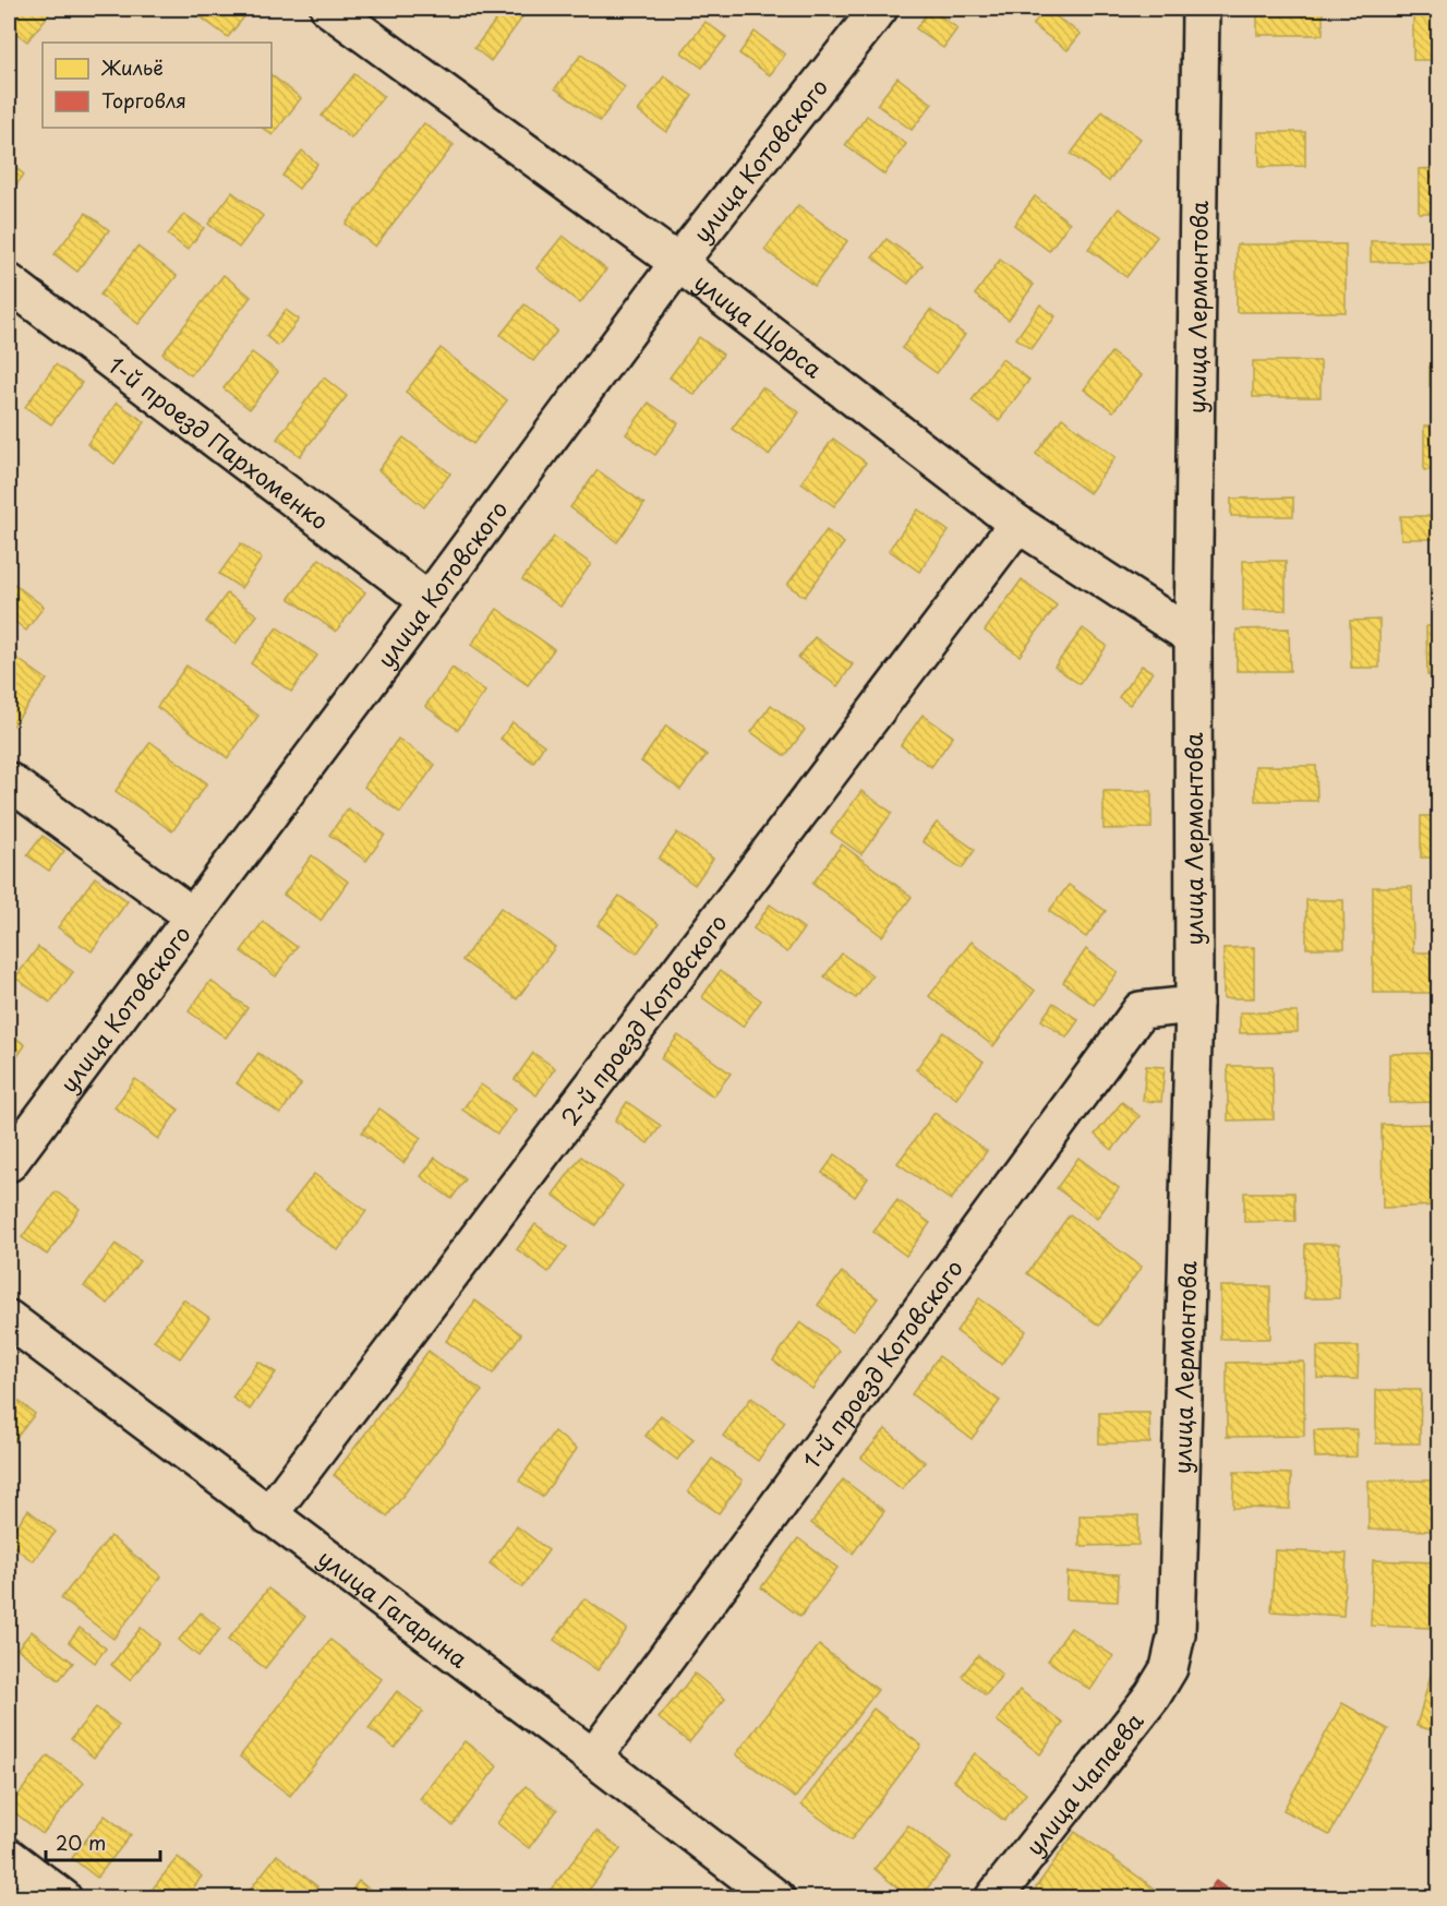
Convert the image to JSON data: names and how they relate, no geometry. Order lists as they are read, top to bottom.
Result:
{
  "streets": {
    "street": [
      "улица Котовского",
      "улица Лермонтова",
      "улица Щорса",
      "1-й проезд Пархоменко",
      "2-й проезд Котовского",
      "1-й проезд Котовского",
      "улица Гагарина",
      "улица Чапаева"
    ]
  },
  "crossings": [
    ["улица Котовского", "улица Щорса"],
    ["улица Котовского", "1-й проезд Пархоменко"],
    ["улица Лермонтова", "улица Щорса"],
    ["улица Лермонтова", "1-й проезд Котовского"],
    ["улица Лермонтова", "улица Чапаева"],
    ["улица Щорса", "2-й проезд Котовского"],
    ["2-й проезд Котовского", "улица Гагарина"],
    ["1-й проезд Котовского", "улица Гагарина"]
  ],
  "legend": ["Жильё", "Торговля"],
  "scale_bar": "20 m"
}
